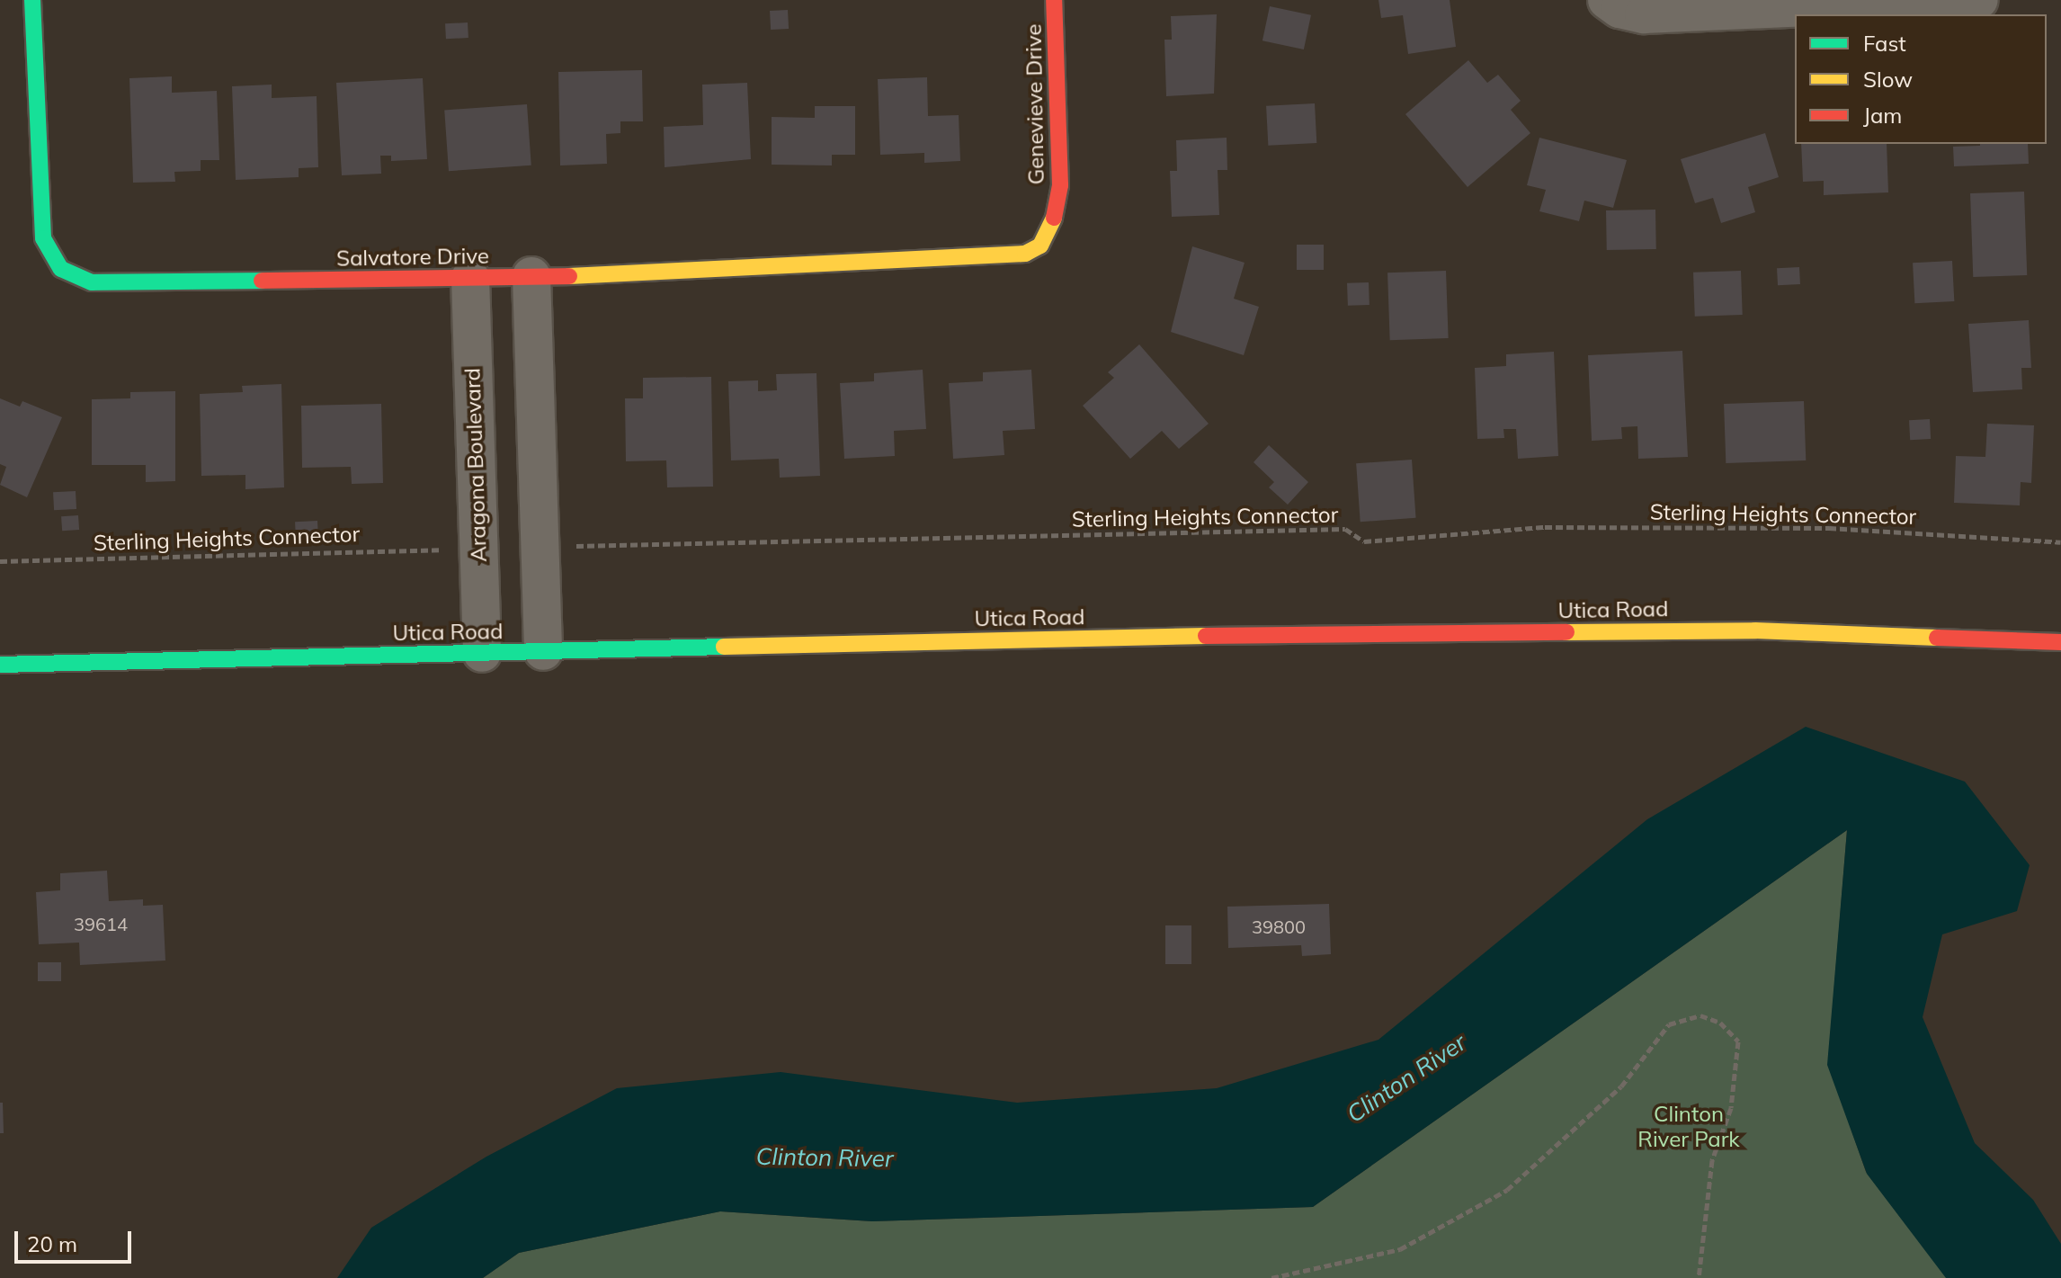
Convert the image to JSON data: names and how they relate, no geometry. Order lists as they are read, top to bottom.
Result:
{
  "streets": {
    "street": [
      "Genevieve Drive",
      "Salvatore Drive",
      "Aragona Boulevard",
      "Utica Road"
    ],
    "path": ["Sterling Heights Connector"]
  },
  "crossings": [
    ["Genevieve Drive", "Salvatore Drive"],
    ["Salvatore Drive", "Aragona Boulevard"],
    ["Aragona Boulevard", "Utica Road"]
  ],
  "water": ["Clinton River"],
  "parks": ["Clinton River Park"],
  "house_numbers": ["39614", "39800"],
  "legend": ["Fast", "Slow", "Jam"],
  "scale_bar": "20 m"
}
